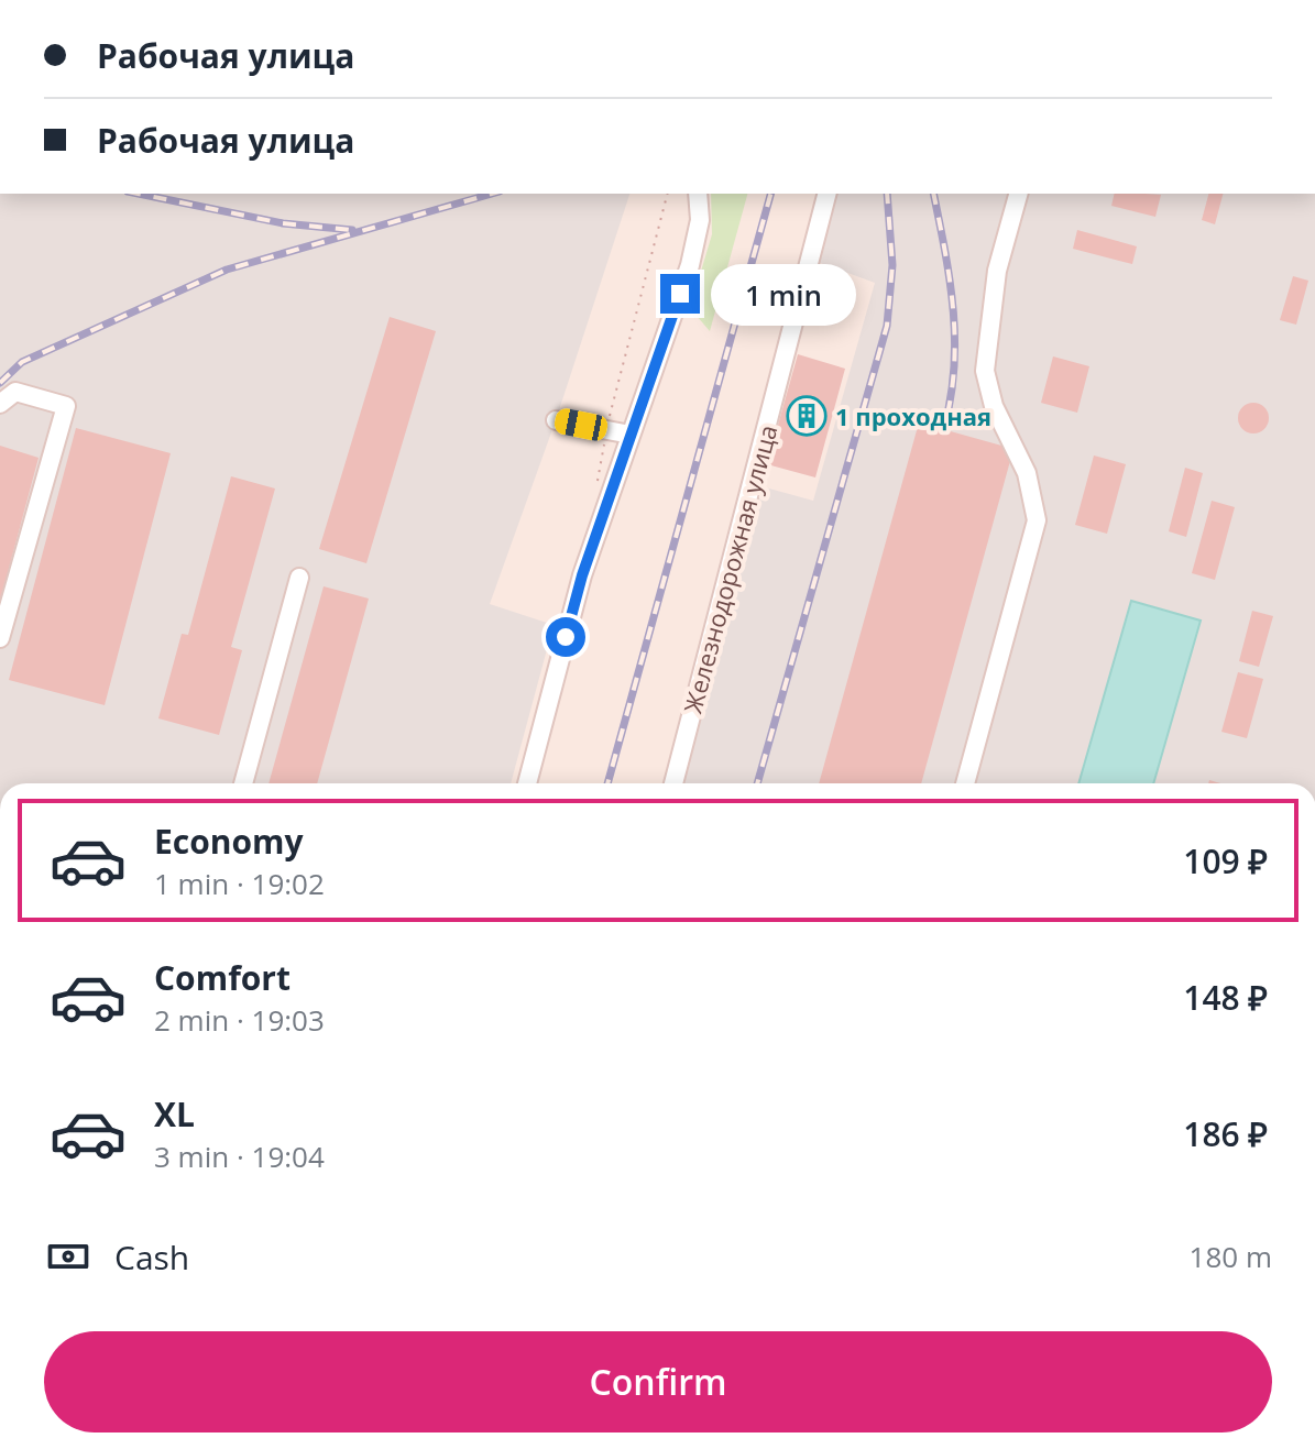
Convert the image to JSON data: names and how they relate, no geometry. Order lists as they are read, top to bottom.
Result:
{
  "streets": {
    "street": ["Железнодорожная улица"]
  },
  "places": {
    "building": ["1 проходная"]
  },
  "page": {
    "banner": ["Рабочая улица", "Рабочая улица"],
    "bubble": "1 min",
    "list": [
      {
        "name": "Economy",
        "note": "1 min · 19:02",
        "value": "109 ₽"
      },
      {
        "name": "Comfort",
        "note": "2 min · 19:03",
        "value": "148 ₽"
      },
      {
        "name": "XL",
        "note": "3 min · 19:04",
        "value": "186 ₽"
      }
    ],
    "pay": ["Cash", "180 m"],
    "buttons": "Confirm"
  }
}
